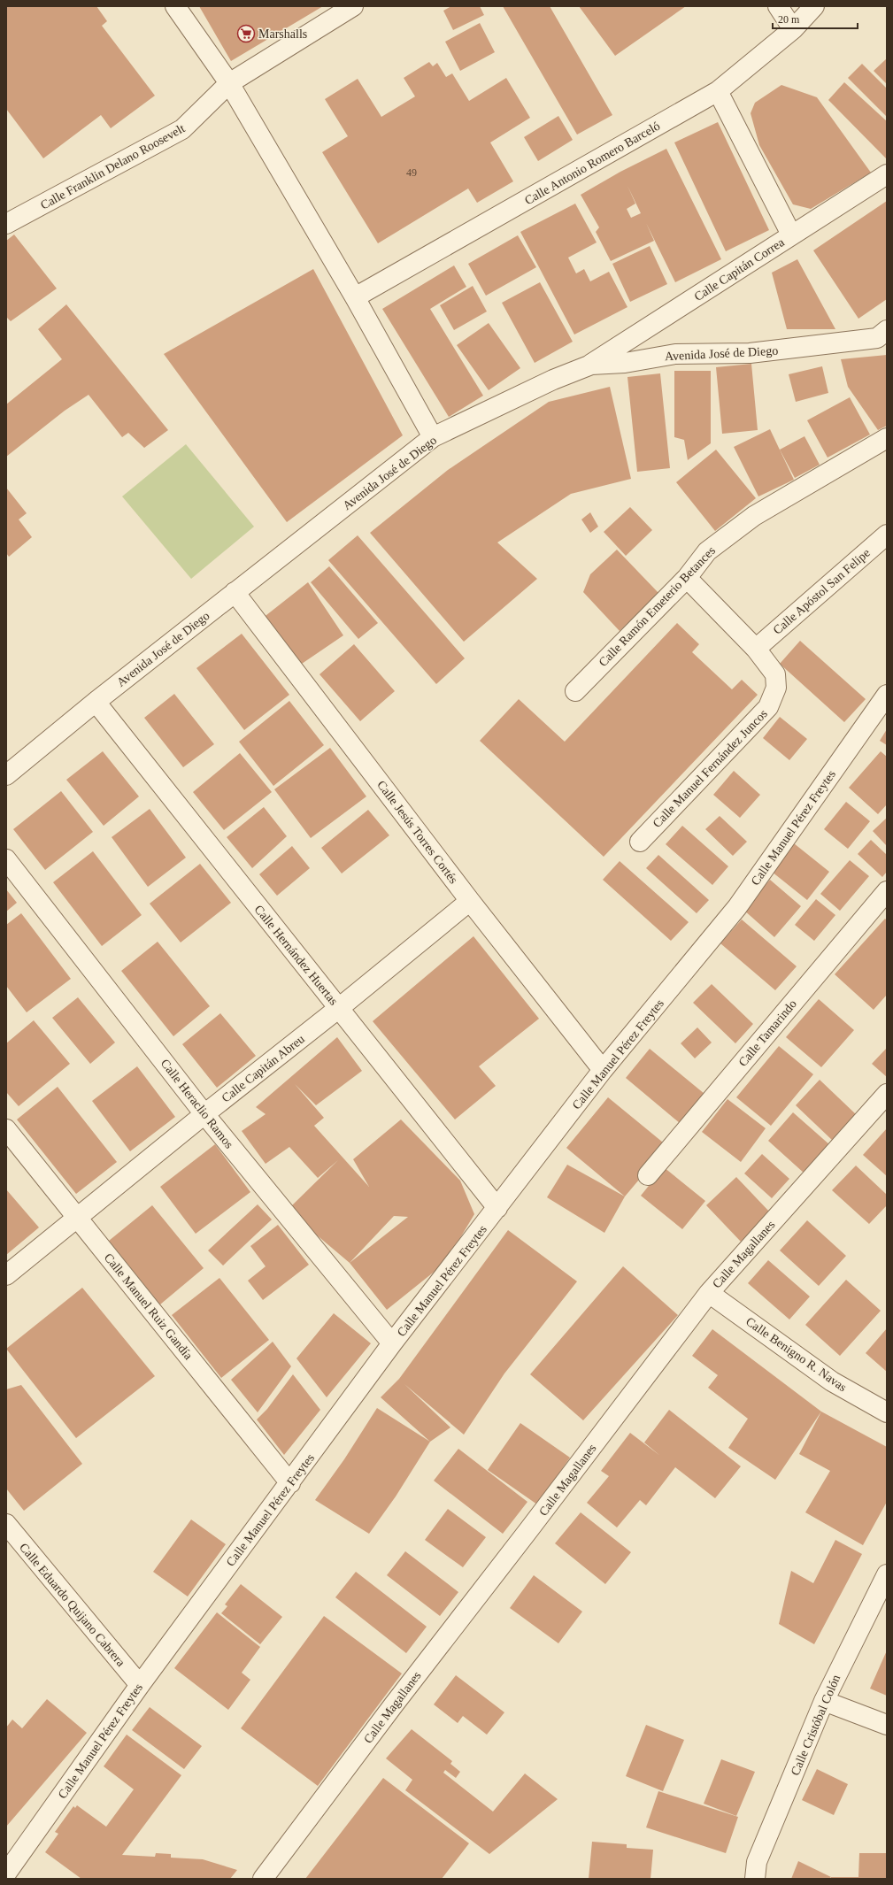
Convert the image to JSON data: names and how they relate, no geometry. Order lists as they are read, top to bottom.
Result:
{
  "streets": {
    "street": [
      "Calle Antonio Romero Barceló",
      "Calle Franklin Delano Roosevelt",
      "Calle Capitán Correa",
      "Avenida José de Diego",
      "Calle Apóstol San Felipe",
      "Calle Ramón Emeterio Betances",
      "Calle Manuel Fernández Juncos",
      "Calle Manuel Pérez Freytes",
      "Calle Jesús Torres Cortés",
      "Calle Hernández Huertas",
      "Calle Tamarindo",
      "Calle Capitán Abreu",
      "Calle Heraclio Ramos",
      "Calle Magallanes",
      "Calle Manuel Ruiz Gandía",
      "Calle Benigno R. Navas",
      "Calle Eduardo Quijano Cabrera",
      "Calle Cristóbal Colón"
    ]
  },
  "crossings": [
    ["Calle Capitán Correa", "Avenida José de Diego"],
    ["Avenida José de Diego", "Calle Jesús Torres Cortés"],
    ["Avenida José de Diego", "Calle Hernández Huertas"],
    ["Calle Apóstol San Felipe", "Calle Manuel Fernández Juncos"],
    ["Calle Ramón Emeterio Betances", "Calle Manuel Fernández Juncos"],
    ["Calle Manuel Pérez Freytes", "Calle Jesús Torres Cortés"],
    ["Calle Manuel Pérez Freytes", "Calle Hernández Huertas"],
    ["Calle Manuel Pérez Freytes", "Calle Heraclio Ramos"],
    ["Calle Manuel Pérez Freytes", "Calle Manuel Ruiz Gandía"],
    ["Calle Manuel Pérez Freytes", "Calle Eduardo Quijano Cabrera"],
    ["Calle Jesús Torres Cortés", "Calle Capitán Abreu"],
    ["Calle Hernández Huertas", "Calle Capitán Abreu"],
    ["Calle Capitán Abreu", "Calle Heraclio Ramos"],
    ["Calle Capitán Abreu", "Calle Manuel Ruiz Gandía"],
    ["Calle Magallanes", "Calle Benigno R. Navas"]
  ],
  "places": {
    "supermarket": ["Marshalls"]
  },
  "house_numbers": ["49"],
  "scale_bar": "20 m"
}
